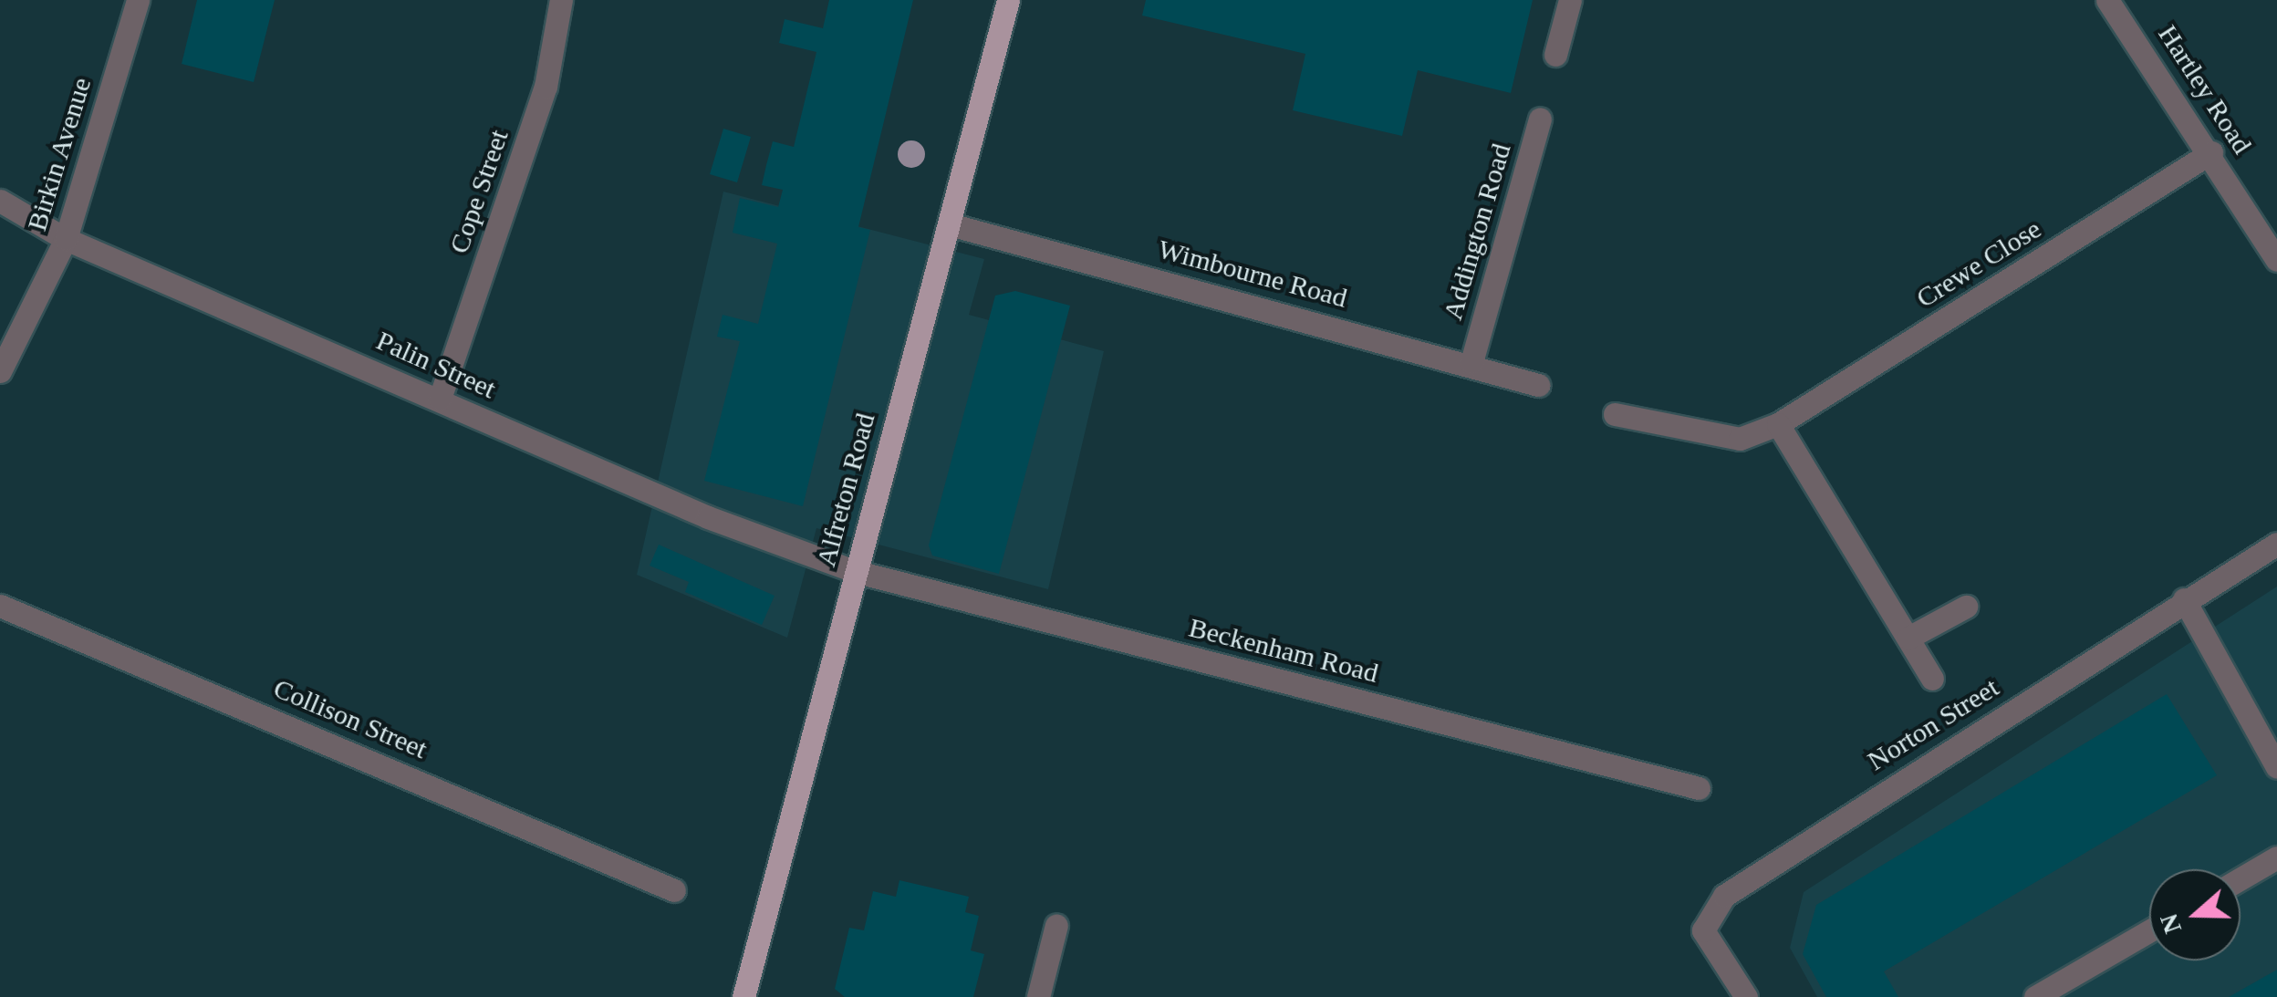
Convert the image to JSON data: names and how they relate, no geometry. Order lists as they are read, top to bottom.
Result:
{
  "streets": {
    "main road": ["Alfreton Road"],
    "street": [
      "Hartley Road",
      "Birkin Avenue",
      "Cope Street",
      "Addington Road",
      "Crewe Close",
      "Wimbourne Road",
      "Palin Street",
      "Beckenham Road",
      "Collison Street",
      "Norton Street"
    ]
  },
  "crossings": [
    ["Hartley Road", "Crewe Close"],
    ["Birkin Avenue", "Palin Street"],
    ["Cope Street", "Palin Street"],
    ["Addington Road", "Wimbourne Road"],
    ["Wimbourne Road", "Alfreton Road"],
    ["Palin Street", "Alfreton Road"],
    ["Palin Street", "Beckenham Road"],
    ["Alfreton Road", "Beckenham Road"]
  ],
  "north": "left"
}
